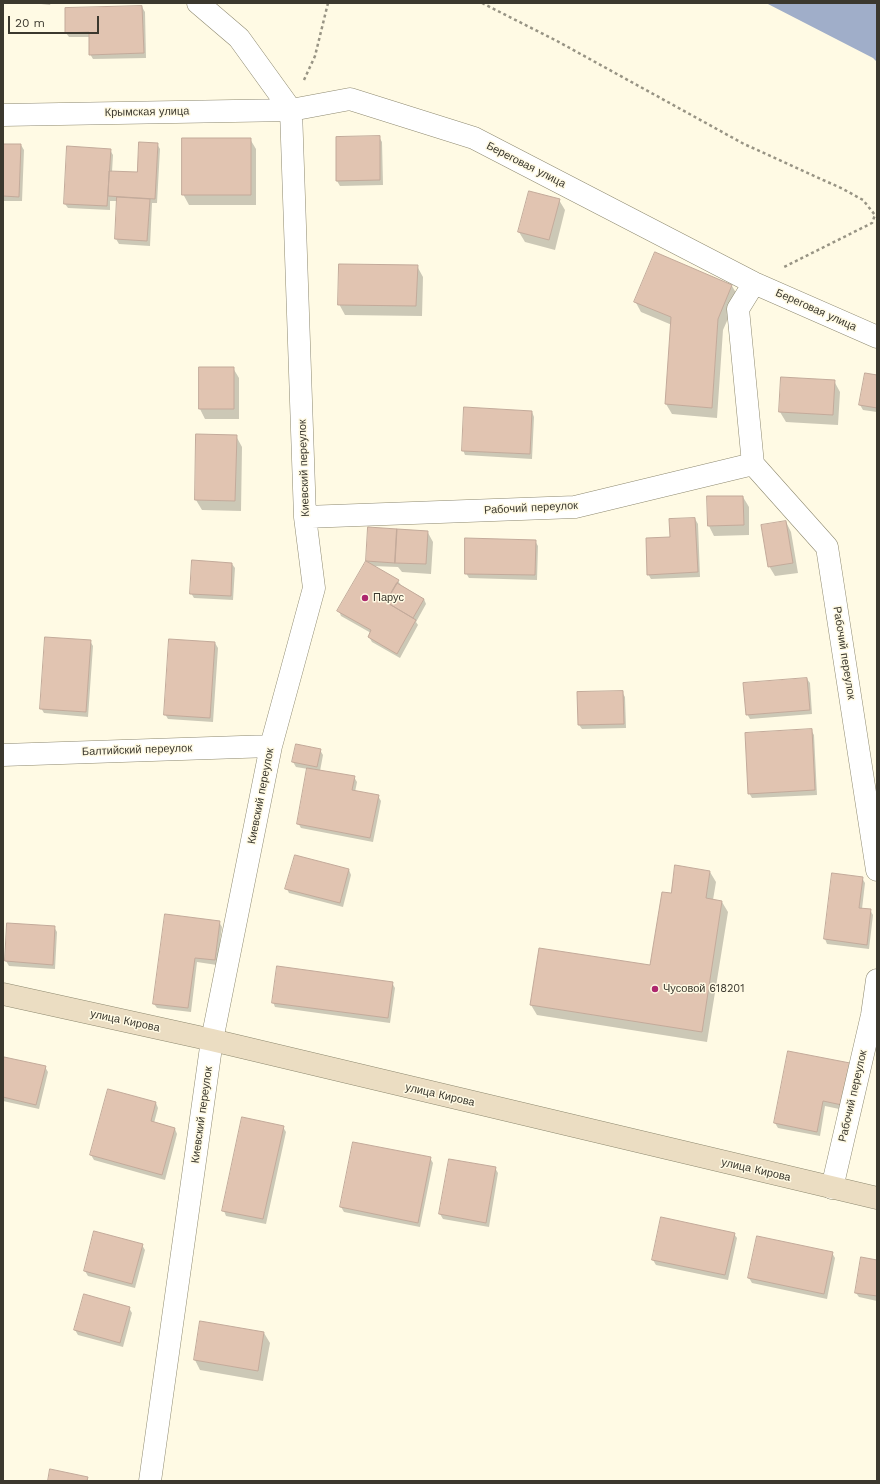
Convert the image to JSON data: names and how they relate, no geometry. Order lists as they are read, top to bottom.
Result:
{
  "streets": {
    "street": [
      "Крымская улица",
      "Береговая улица",
      "Киевский переулок",
      "Рабочий переулок",
      "Балтийский переулок",
      "улица Кирова"
    ]
  },
  "crossings": [
    ["Крымская улица", "Береговая улица"],
    ["Крымская улица", "Киевский переулок"],
    ["Береговая улица", "Киевский переулок"],
    ["Киевский переулок", "Рабочий переулок"],
    ["Киевский переулок", "Балтийский переулок"],
    ["Киевский переулок", "улица Кирова"],
    ["Рабочий переулок", "улица Кирова"]
  ],
  "places": ["Парус", "Чусовой 618201"],
  "scale_bar": "20 m"
}
